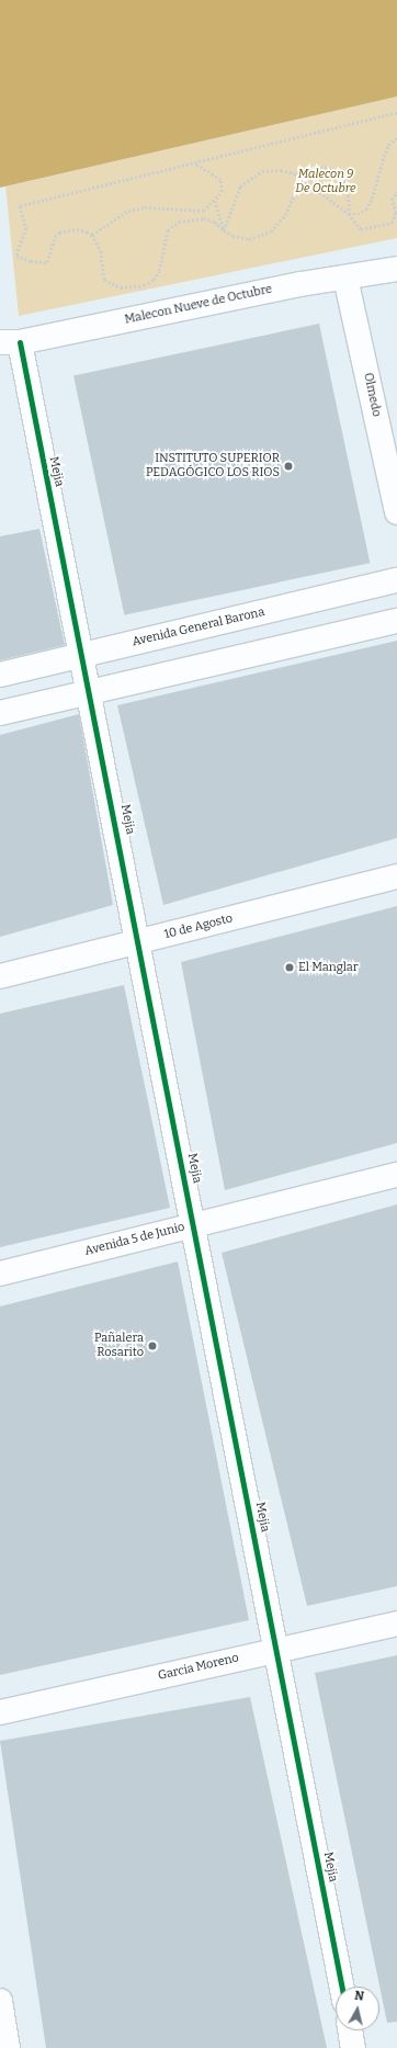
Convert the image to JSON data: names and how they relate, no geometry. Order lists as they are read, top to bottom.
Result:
{
  "streets": {
    "street": [
      "Malecon Nueve de Octubre",
      "Olmedo",
      "Mejia",
      "Avenida General Barona",
      "10 de Agosto",
      "Avenida 5 de Junio",
      "Garcia Moreno"
    ]
  },
  "crossings": [
    ["Malecon Nueve de Octubre", "Olmedo"],
    ["Malecon Nueve de Octubre", "Mejia"],
    ["Mejia", "Avenida General Barona"],
    ["Mejia", "10 de Agosto"],
    ["Mejia", "Avenida 5 de Junio"],
    ["Mejia", "Garcia Moreno"]
  ],
  "parks": ["Malecon 9 De Octubre"],
  "places": ["INSTITUTO SUPERIOR PEDAGÓGICO LOS RIOS", "El Manglar", "Pañalera Rosarito"],
  "north": "top"
}
